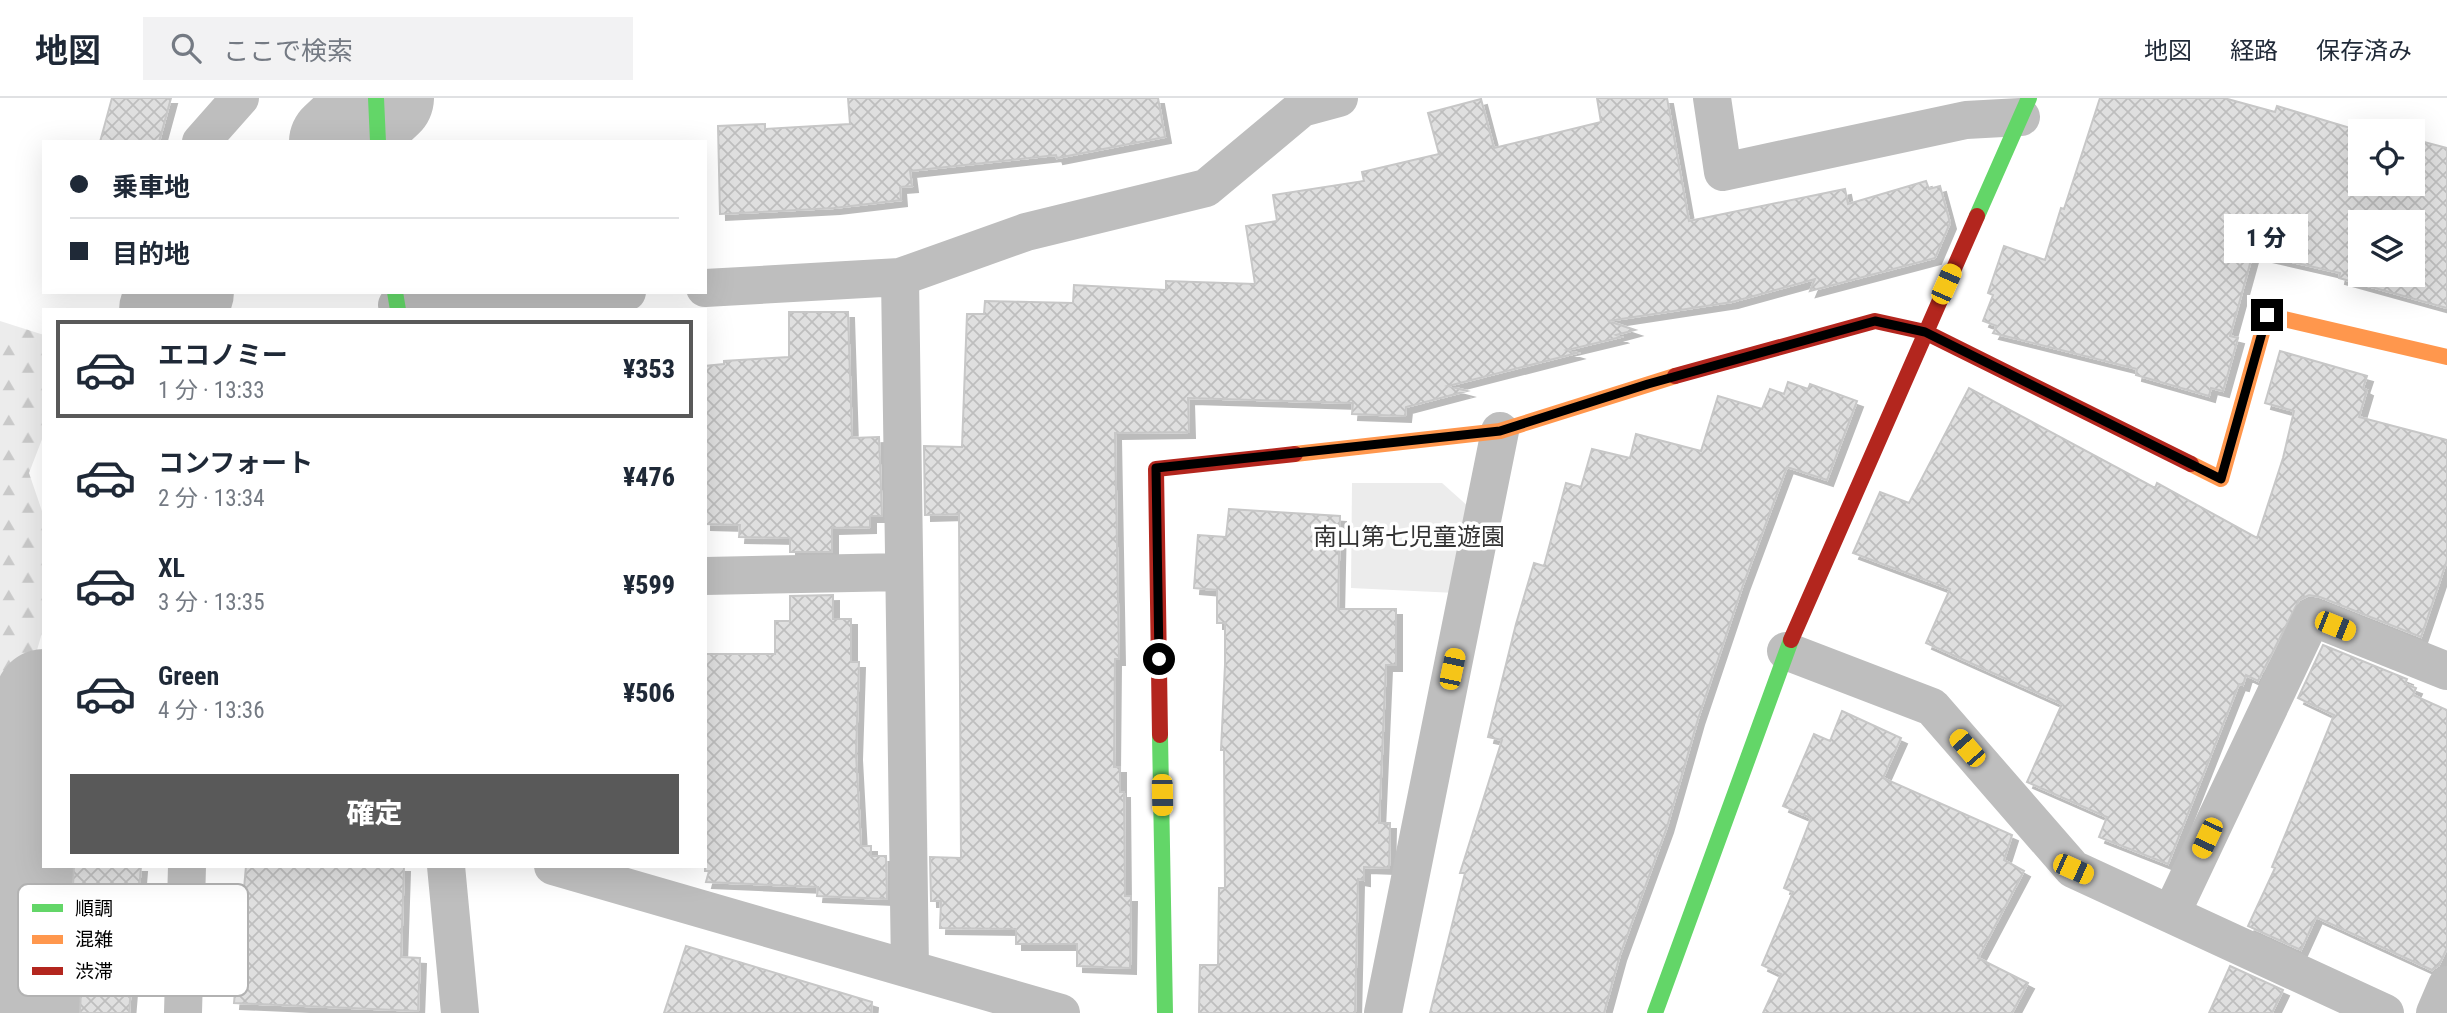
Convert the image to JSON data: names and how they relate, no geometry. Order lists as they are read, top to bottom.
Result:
{
  "parks": ["南山第七児童遊園"],
  "legend": ["順調", "混雑", "渋滞"],
  "page": {
    "header": "地図",
    "search": "ここで検索",
    "nav": ["地図", "経路", "保存済み"],
    "banner": ["乗車地", "目的地"],
    "bubble": "1 分",
    "list": [
      {
        "name": "エコノミー",
        "note": "1 分 · 13:33",
        "value": "¥353"
      },
      {
        "name": "コンフォート",
        "note": "2 分 · 13:34",
        "value": "¥476"
      },
      {
        "name": "XL",
        "note": "3 分 · 13:35",
        "value": "¥599"
      },
      {
        "name": "Green",
        "note": "4 分 · 13:36",
        "value": "¥506"
      }
    ],
    "buttons": "確定"
  }
}
